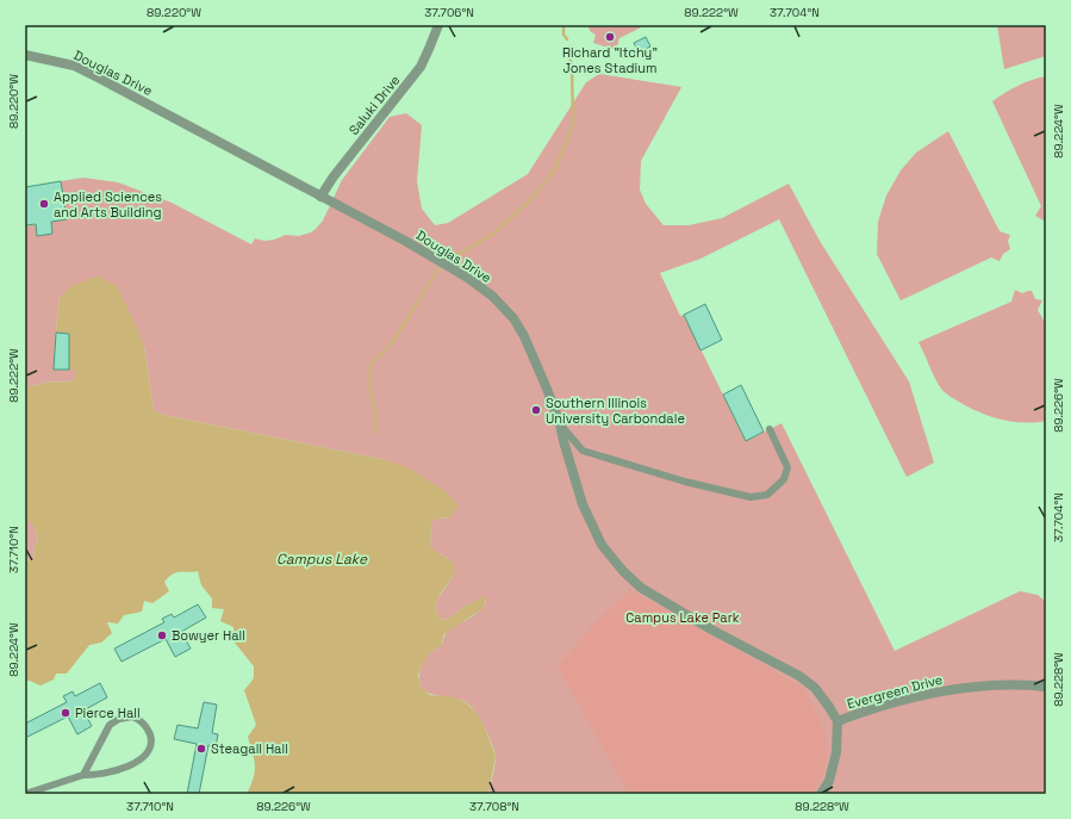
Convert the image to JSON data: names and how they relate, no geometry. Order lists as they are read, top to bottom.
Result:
{
  "streets": {
    "street": ["Douglas Drive", "Saluki Drive", "Evergreen Drive"]
  },
  "crossings": [
    ["Douglas Drive", "Saluki Drive"],
    ["Douglas Drive", "Evergreen Drive"]
  ],
  "water": ["Campus Lake"],
  "parks": ["Campus Lake Park"],
  "places": [
    "Richard \"Itchy\" Jones Stadium",
    "Applied Sciences and Arts Building",
    "Southern Illinois University Carbondale",
    "Bowyer Hall",
    "Pierce Hall",
    "Steagall Hall"
  ],
  "coordinates": [
    "89.220°W",
    "37.706°N",
    "89.222°W",
    "37.704°N",
    "89.224°W",
    "89.226°W",
    "37.710°N",
    "89.228°W",
    "37.708°N"
  ]
}
